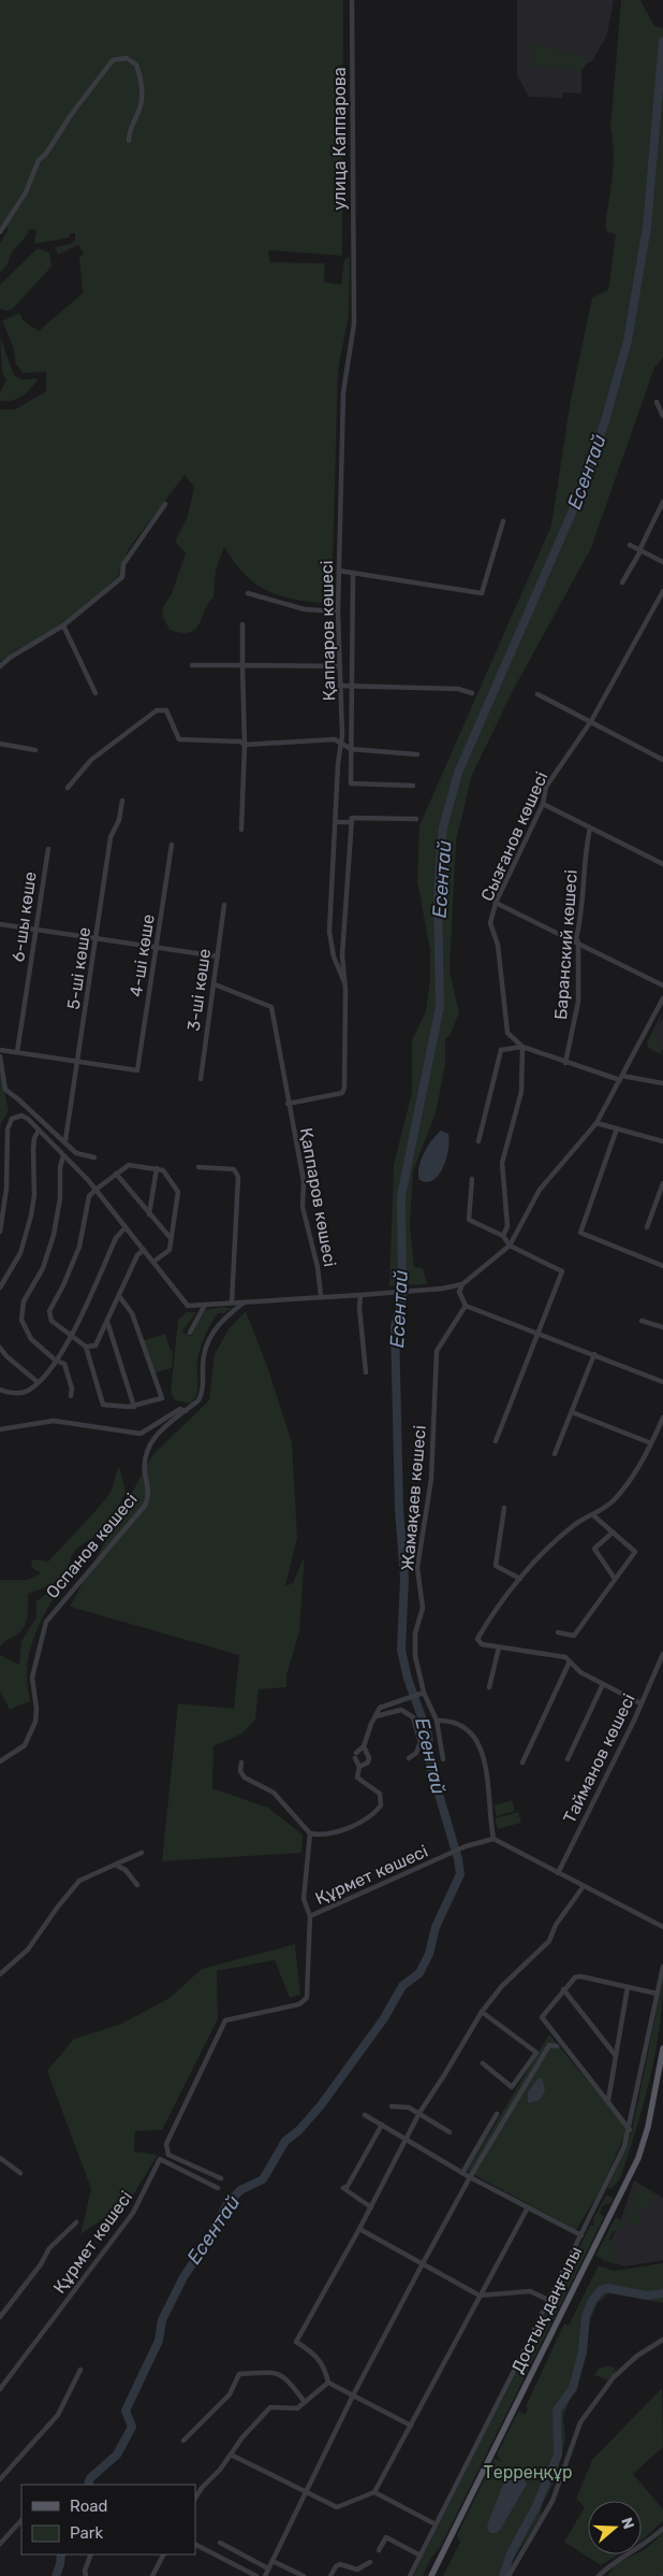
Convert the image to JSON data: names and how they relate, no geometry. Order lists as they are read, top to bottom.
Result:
{
  "streets": {
    "main road": ["Достық даңғылы"],
    "street": [
      "улица Каппарова",
      "Қаппаров көшесі",
      "Сызғанов көшесі",
      "6-шы көше",
      "Баранский көшесі",
      "4-ші көше",
      "5-ші көше",
      "3-ші көше",
      "Жамақаев көшесі",
      "Оспанов көшесі",
      "Тайманов көшесі",
      "Құрмет көшесі"
    ]
  },
  "crossings": [
    ["улица Каппарова", "Қаппаров көшесі"],
    ["Қаппаров көшесі", "3-ші көше"],
    ["4-ші көше", "5-ші көше"]
  ],
  "water": ["Есентай"],
  "parks": ["Терреңқұр"],
  "legend": ["Road", "Park"],
  "north": "right"
}
